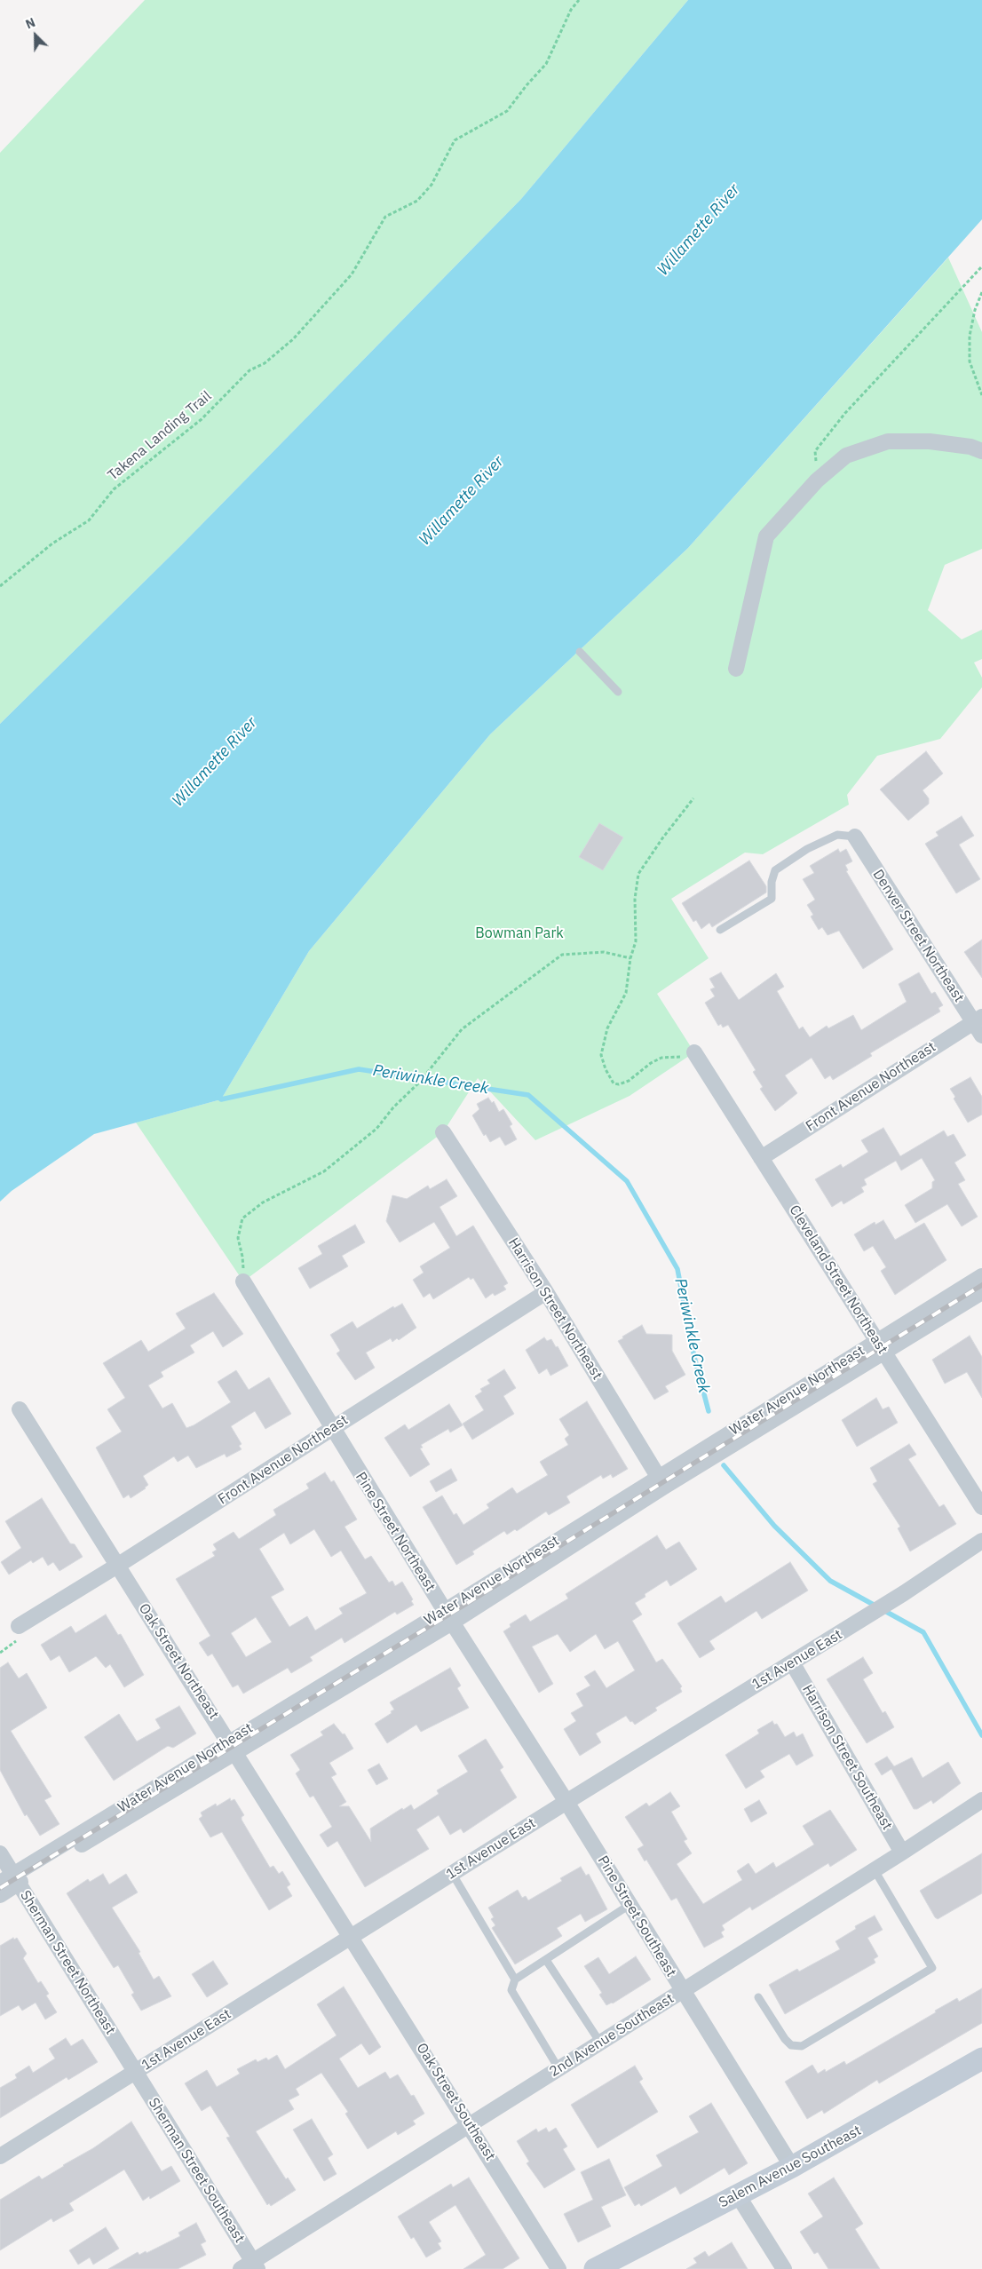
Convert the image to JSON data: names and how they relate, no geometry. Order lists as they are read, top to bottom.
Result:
{
  "streets": {
    "main road": ["Salem Avenue Southeast"],
    "street": [
      "Denver Street Northeast",
      "Front Avenue Northeast",
      "Cleveland Street Northeast",
      "Harrison Street Northeast",
      "Water Avenue Northeast",
      "Pine Street Northeast",
      "1st Avenue East",
      "Oak Street Northeast",
      "Harrison Street Southeast",
      "Pine Street Southeast",
      "Sherman Street Northeast",
      "2nd Avenue Southeast",
      "Oak Street Southeast",
      "Sherman Street Southeast"
    ],
    "path": ["Takena Landing Trail"]
  },
  "crossings": [
    ["Denver Street Northeast", "Front Avenue Northeast"],
    ["Front Avenue Northeast", "Cleveland Street Northeast"],
    ["Front Avenue Northeast", "Harrison Street Northeast"],
    ["Front Avenue Northeast", "Pine Street Northeast"],
    ["Front Avenue Northeast", "Oak Street Northeast"],
    ["Cleveland Street Northeast", "Water Avenue Northeast"],
    ["Harrison Street Northeast", "Water Avenue Northeast"],
    ["Water Avenue Northeast", "Pine Street Northeast"],
    ["Water Avenue Northeast", "Oak Street Northeast"],
    ["Water Avenue Northeast", "Sherman Street Northeast"],
    ["Pine Street Northeast", "1st Avenue East"],
    ["Pine Street Northeast", "Pine Street Southeast"],
    ["1st Avenue East", "Oak Street Northeast"],
    ["1st Avenue East", "Harrison Street Southeast"],
    ["1st Avenue East", "Pine Street Southeast"],
    ["1st Avenue East", "Sherman Street Northeast"],
    ["1st Avenue East", "Oak Street Southeast"],
    ["1st Avenue East", "Sherman Street Southeast"],
    ["Oak Street Northeast", "Oak Street Southeast"],
    ["Harrison Street Southeast", "2nd Avenue Southeast"],
    ["Pine Street Southeast", "2nd Avenue Southeast"],
    ["Pine Street Southeast", "Salem Avenue Southeast"],
    ["Sherman Street Northeast", "Sherman Street Southeast"],
    ["2nd Avenue Southeast", "Oak Street Southeast"],
    ["2nd Avenue Southeast", "Sherman Street Southeast"]
  ],
  "water": ["Willamette River", "Periwinkle Creek"],
  "parks": ["Bowman Park"],
  "north": "top left"
}
